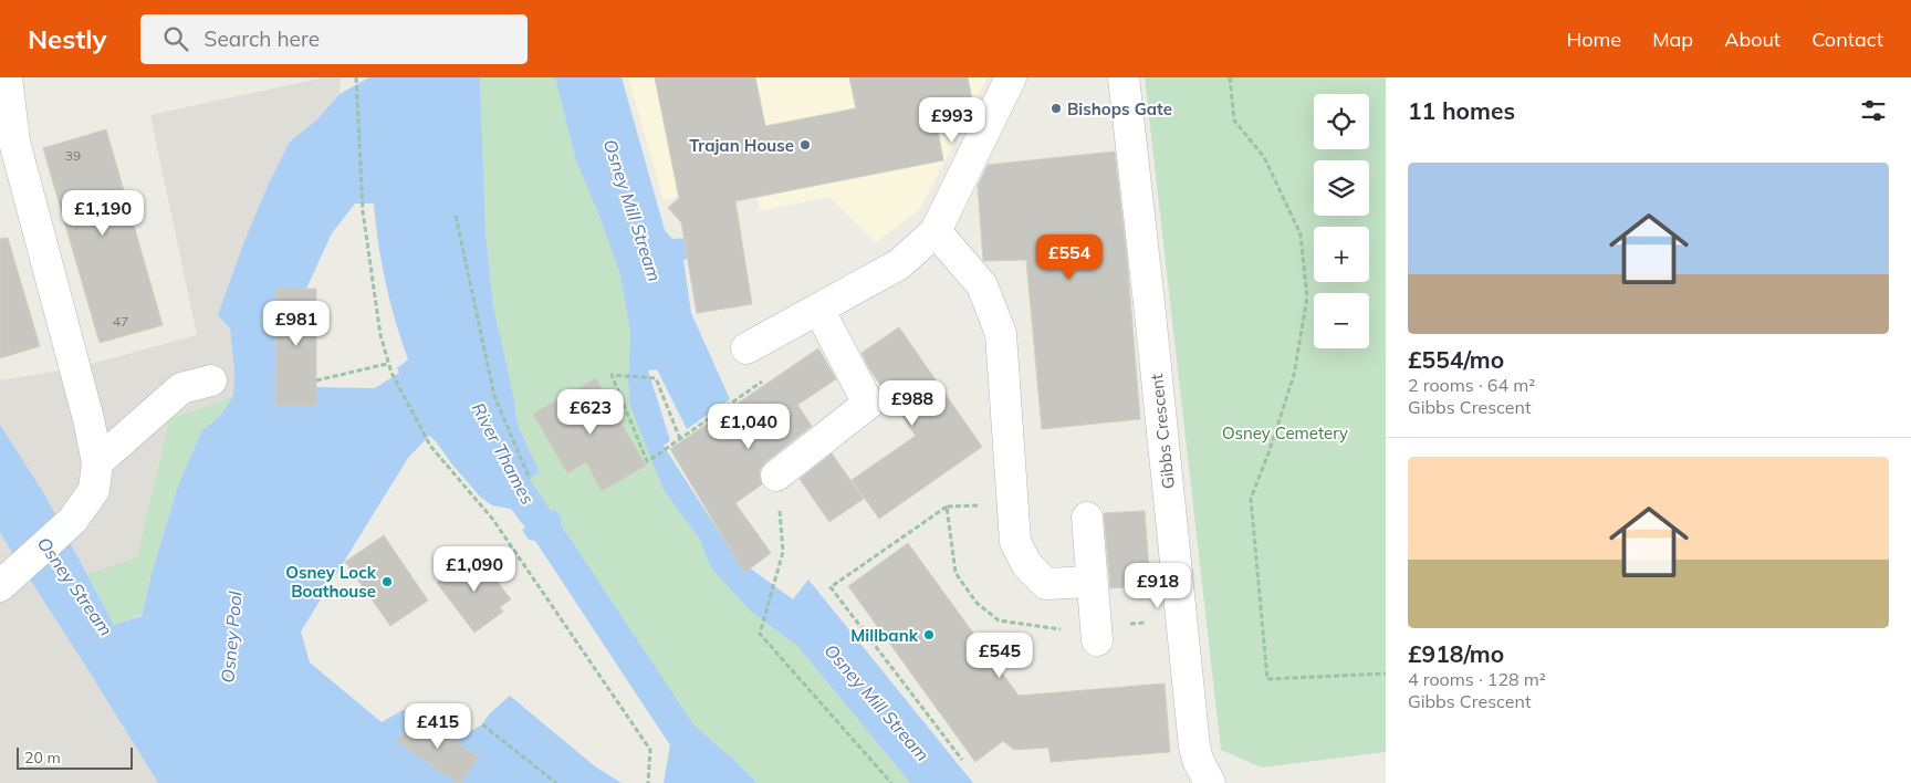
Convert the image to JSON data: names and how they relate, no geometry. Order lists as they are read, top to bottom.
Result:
{
  "streets": {
    "street": ["Gibbs Crescent"]
  },
  "water": [
    "Osney Mill Stream",
    "River Thames",
    "Osney Stream",
    "Osney Pool"
  ],
  "parks": ["Osney Cemetery"],
  "places": [
    "Bishops Gate",
    "Trajan House",
    "Osney Lock Boathouse",
    "Millbank"
  ],
  "house_numbers": ["39", "47"],
  "scale_bar": "20 m",
  "page": {
    "header": "Nestly",
    "search": "Search here",
    "nav": [
      "Home",
      "Map",
      "About",
      "Contact"
    ],
    "heading": "11 homes",
    "map_buttons": ["+", "−"],
    "price": [
      "£993",
      "£1,190",
      "£554",
      "£981",
      "£988",
      "£623",
      "£1,040",
      "£1,090",
      "£918",
      "£545",
      "£415"
    ],
    "list": [
      {
        "name": "£554/mo",
        "note": "2 rooms · 64 m² · Gibbs Crescent"
      },
      {
        "name": "£918/mo",
        "note": "4 rooms · 128 m² · Gibbs Crescent"
      }
    ],
    "scale": "20 m"
  }
}
